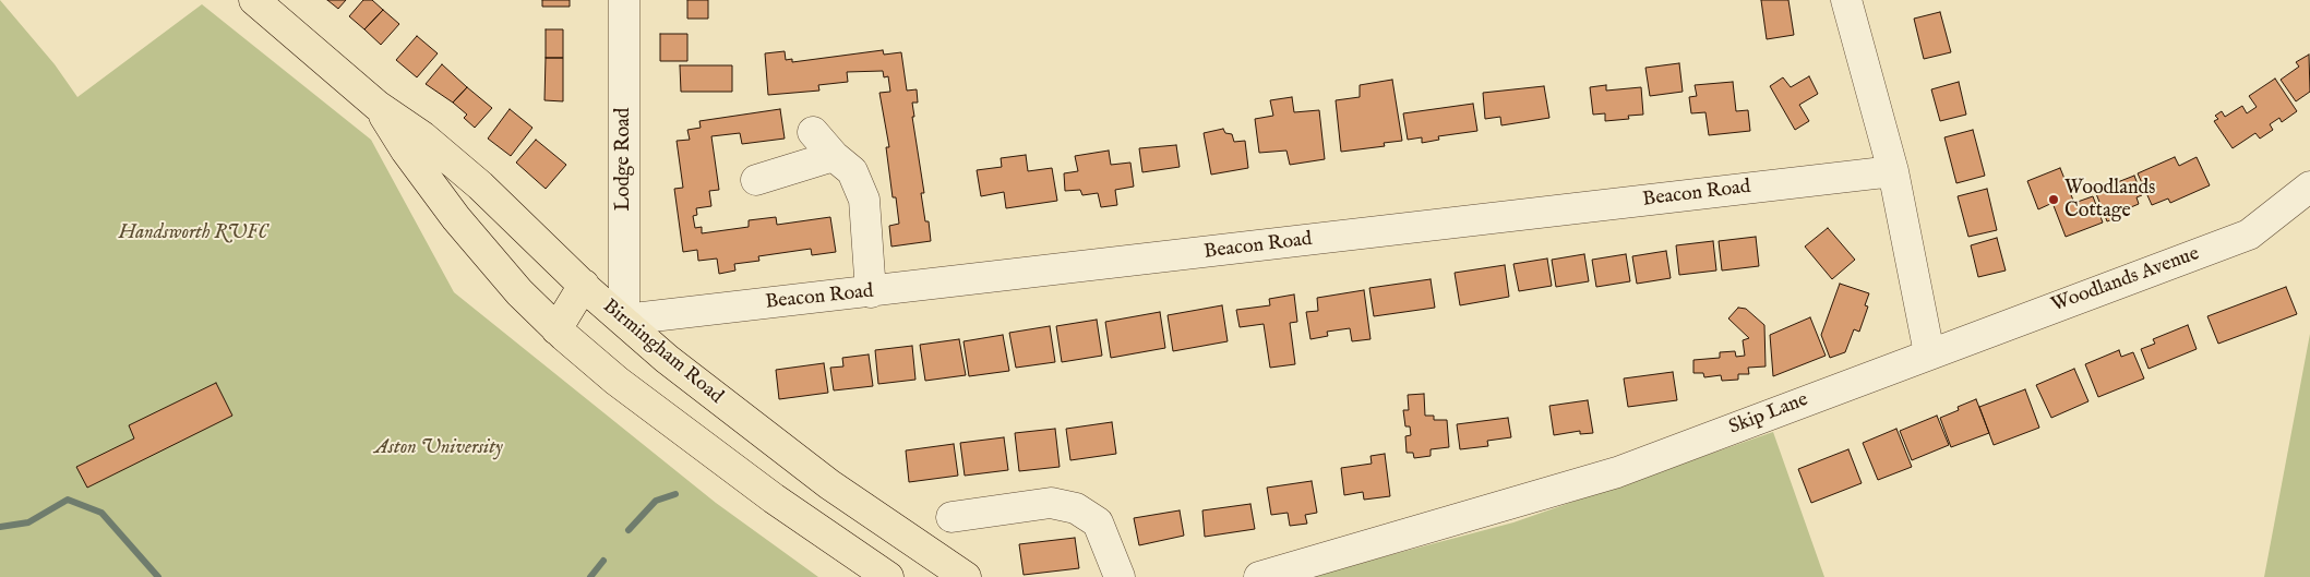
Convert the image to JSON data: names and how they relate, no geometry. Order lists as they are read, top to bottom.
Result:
{
  "streets": {
    "highway": ["Birmingham Road"],
    "street": [
      "Lodge Road",
      "Beacon Road",
      "Woodlands Avenue",
      "Skip Lane"
    ]
  },
  "crossings": [
    ["Lodge Road", "Beacon Road"],
    ["Lodge Road", "Birmingham Road"],
    ["Beacon Road", "Birmingham Road"],
    ["Woodlands Avenue", "Skip Lane"]
  ],
  "parks": ["Handsworth RUFC", "Aston University"],
  "places": ["Woodlands Cottage"]
}
